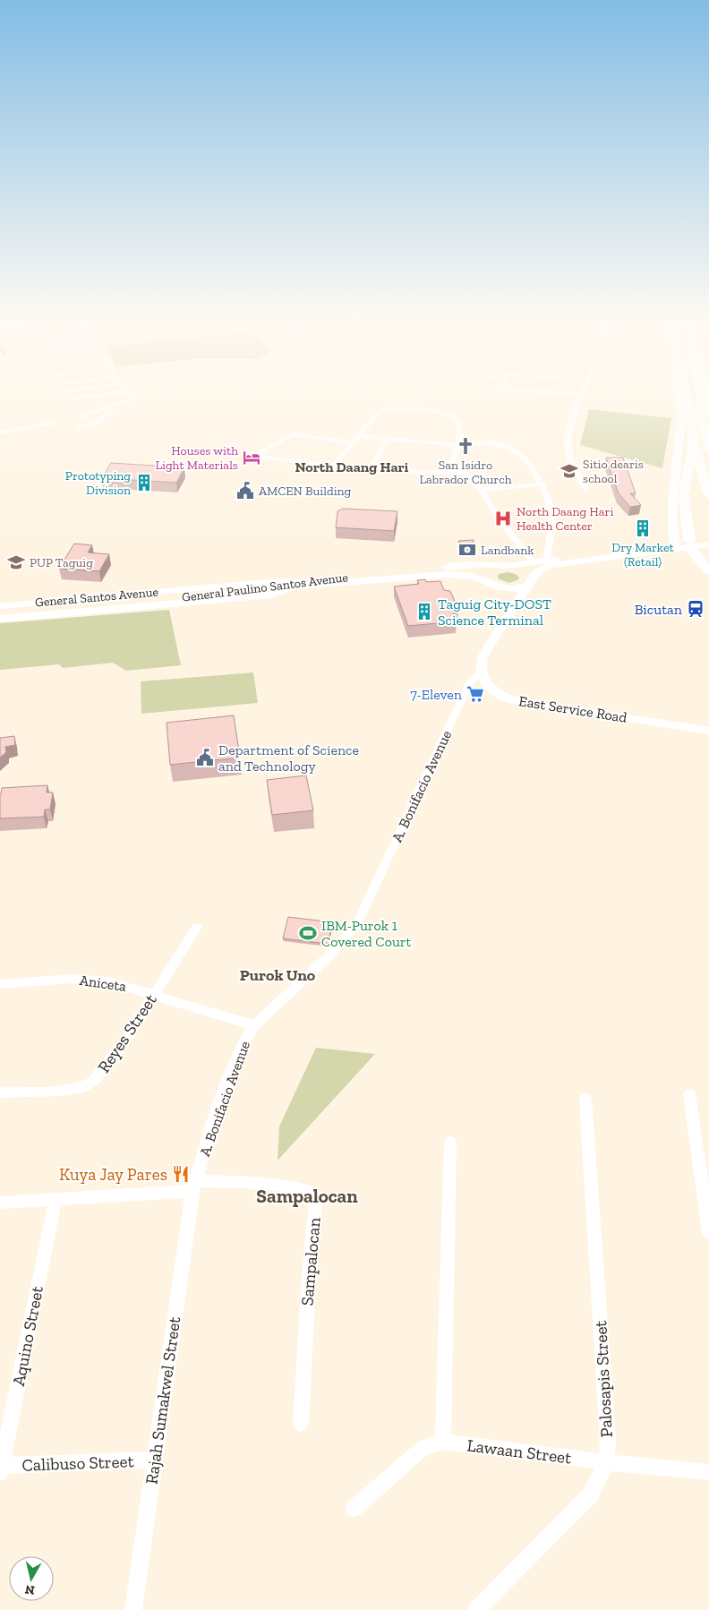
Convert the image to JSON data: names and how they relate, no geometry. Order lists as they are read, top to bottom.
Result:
{
  "streets": {
    "main road": ["General Paulino Santos Avenue", "East Service Road"],
    "street": [
      "General Santos Avenue",
      "A. Bonifacio Avenue",
      "Aniceta",
      "Reyes Street",
      "Sampalocan",
      "Aquino Street",
      "Palosapis Street",
      "Rajah Sumakwel Street",
      "Lawaan Street",
      "Calibuso Street"
    ]
  },
  "crossings": [
    ["General Paulino Santos Avenue", "General Santos Avenue"],
    ["East Service Road", "A. Bonifacio Avenue"],
    ["A. Bonifacio Avenue", "Aniceta"],
    ["A. Bonifacio Avenue", "Sampalocan"],
    ["A. Bonifacio Avenue", "Rajah Sumakwel Street"],
    ["Aniceta", "Reyes Street"],
    ["Sampalocan", "Rajah Sumakwel Street"],
    ["Aquino Street", "Calibuso Street"],
    ["Palosapis Street", "Lawaan Street"],
    ["Rajah Sumakwel Street", "Calibuso Street"]
  ],
  "districts": ["North Daang Hari", "Purok Uno", "Sampalocan"],
  "places": {
    "church": ["San Isidro Labrador Church"],
    "hotel": ["Houses with Light Materials"],
    "school or university": ["Sitio dearis school", "PUP Taguig"],
    "building": ["Prototyping Division", "Dry Market (Retail)", "Taguig City-DOST Science Terminal"],
    "public building": ["AMCEN Building", "Department of Science and Technology"],
    "hospital": ["North Daang Hari Health Center"],
    "bank": ["Landbank"],
    "station": ["Bicutan"],
    "supermarket": ["7-Eleven"],
    "sports": ["IBM-Purok 1 Covered Court"],
    "restaurant": ["Kuya Jay Pares"]
  },
  "north": "bottom"
}
